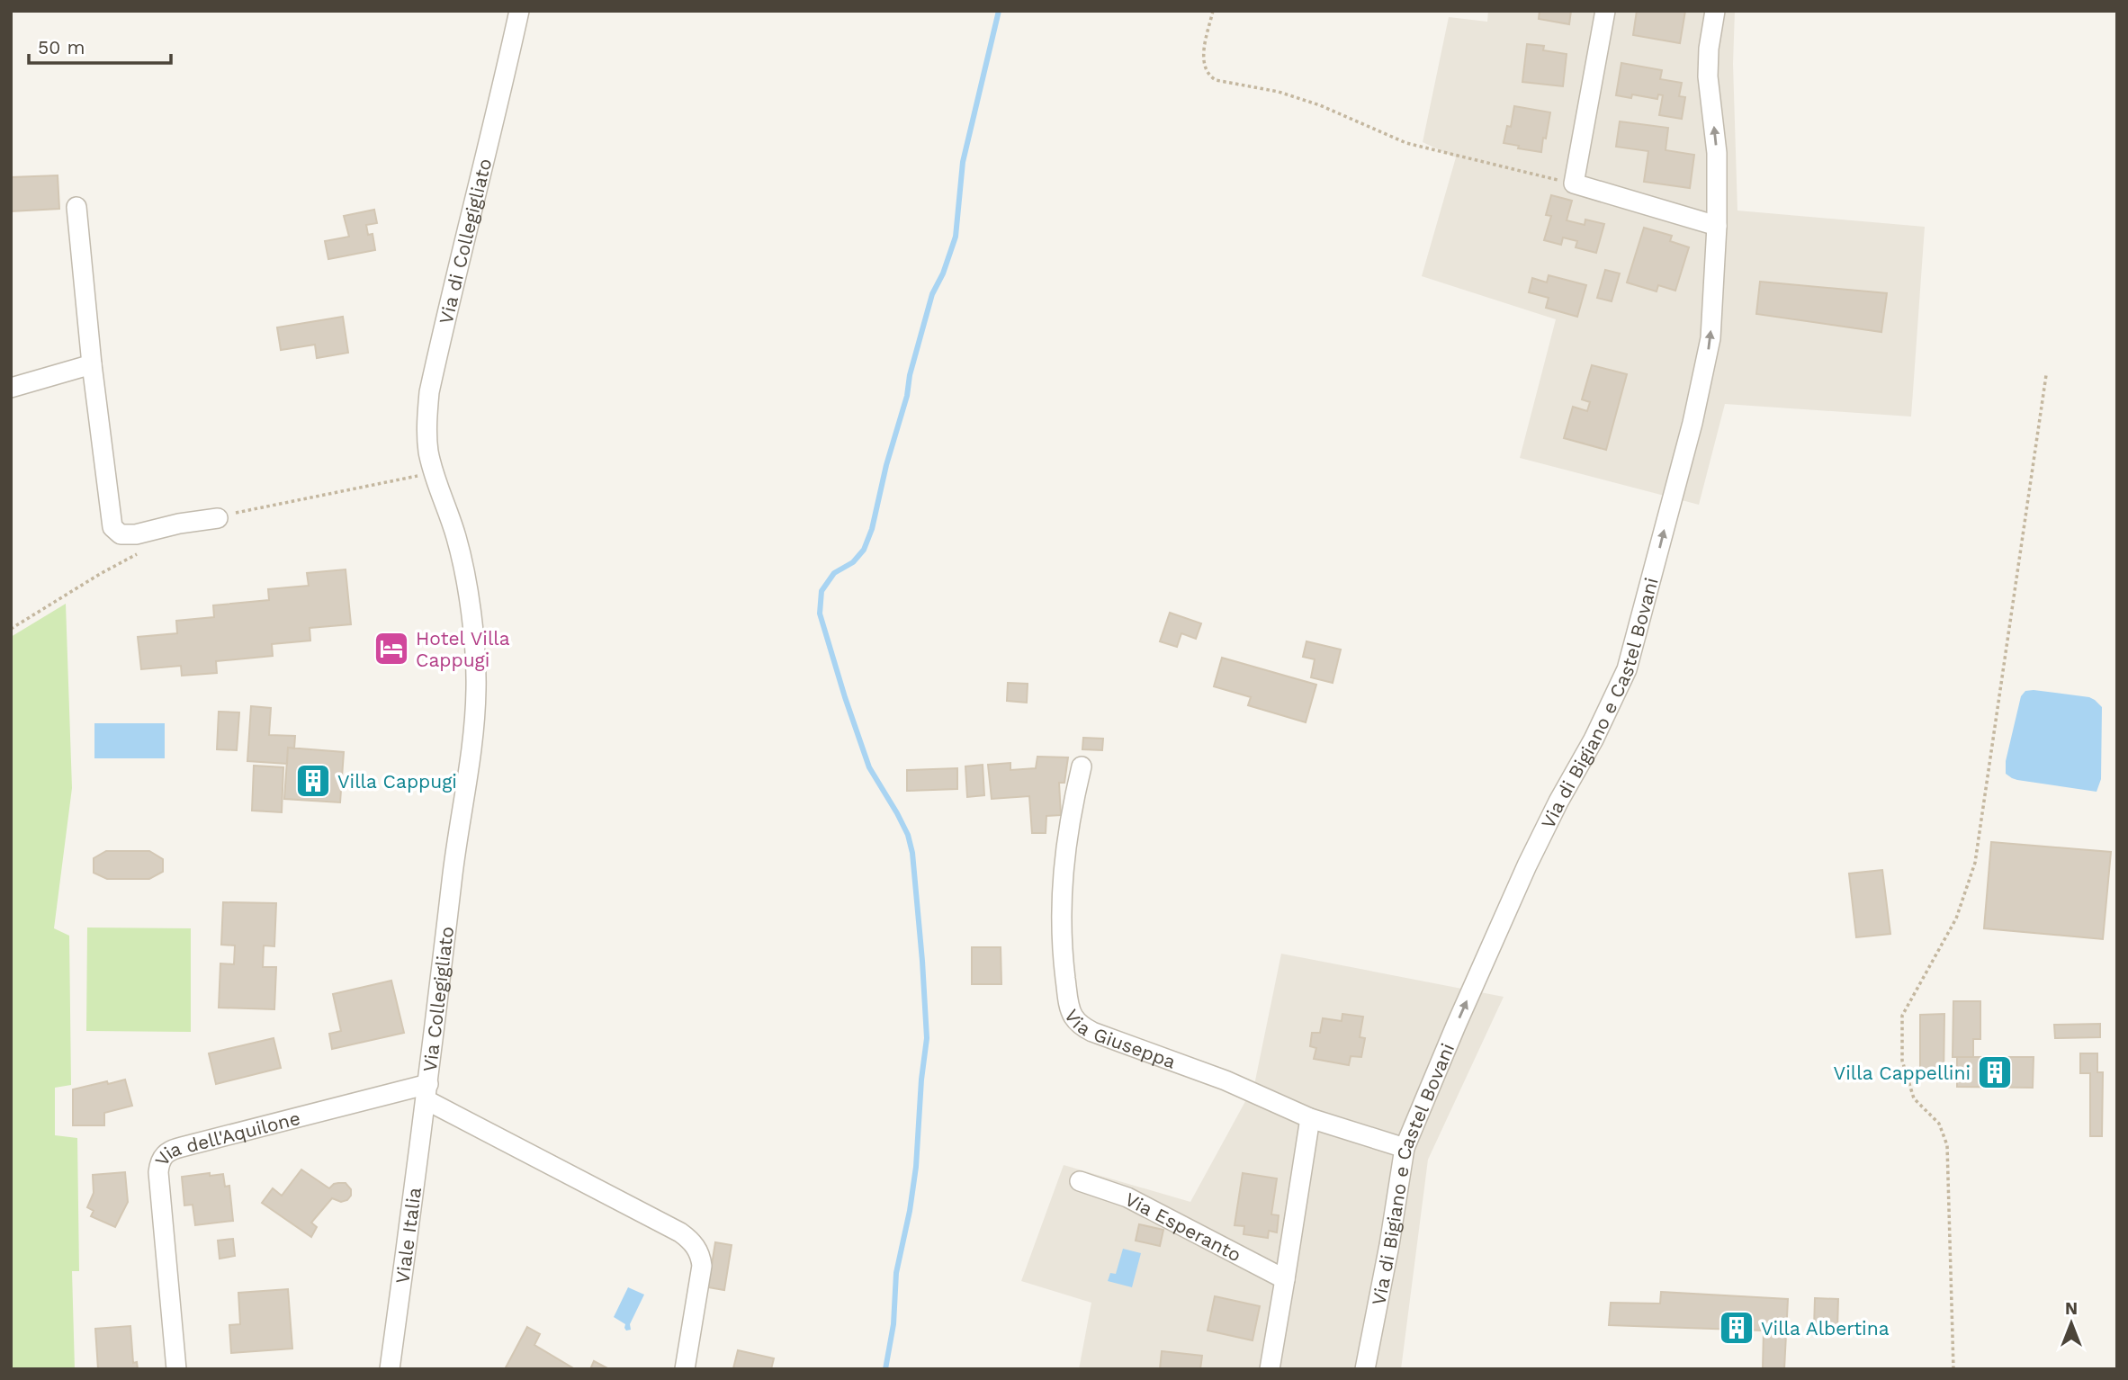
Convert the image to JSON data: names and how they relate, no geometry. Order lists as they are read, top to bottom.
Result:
{
  "streets": {
    "street": [
      "Via di Collegigliato",
      "Via di Bigiano e Castel Bovani",
      "Via Collegigliato",
      "Via Giuseppa",
      "Via dell'Aquilone",
      "Via Esperanto",
      "Viale Italia"
    ]
  },
  "crossings": [
    ["Via di Collegigliato", "Via Collegigliato"],
    ["Via di Bigiano e Castel Bovani", "Via Giuseppa"],
    ["Via Collegigliato", "Via dell'Aquilone"],
    ["Via Collegigliato", "Viale Italia"],
    ["Via dell'Aquilone", "Viale Italia"]
  ],
  "one_way": ["Via di Bigiano e Castel Bovani"],
  "places": {
    "hotel": ["Hotel Villa Cappugi"],
    "building": ["Villa Cappugi", "Villa Cappellini", "Villa Albertina"]
  },
  "scale_bar": "50 m",
  "north": "top"
}
